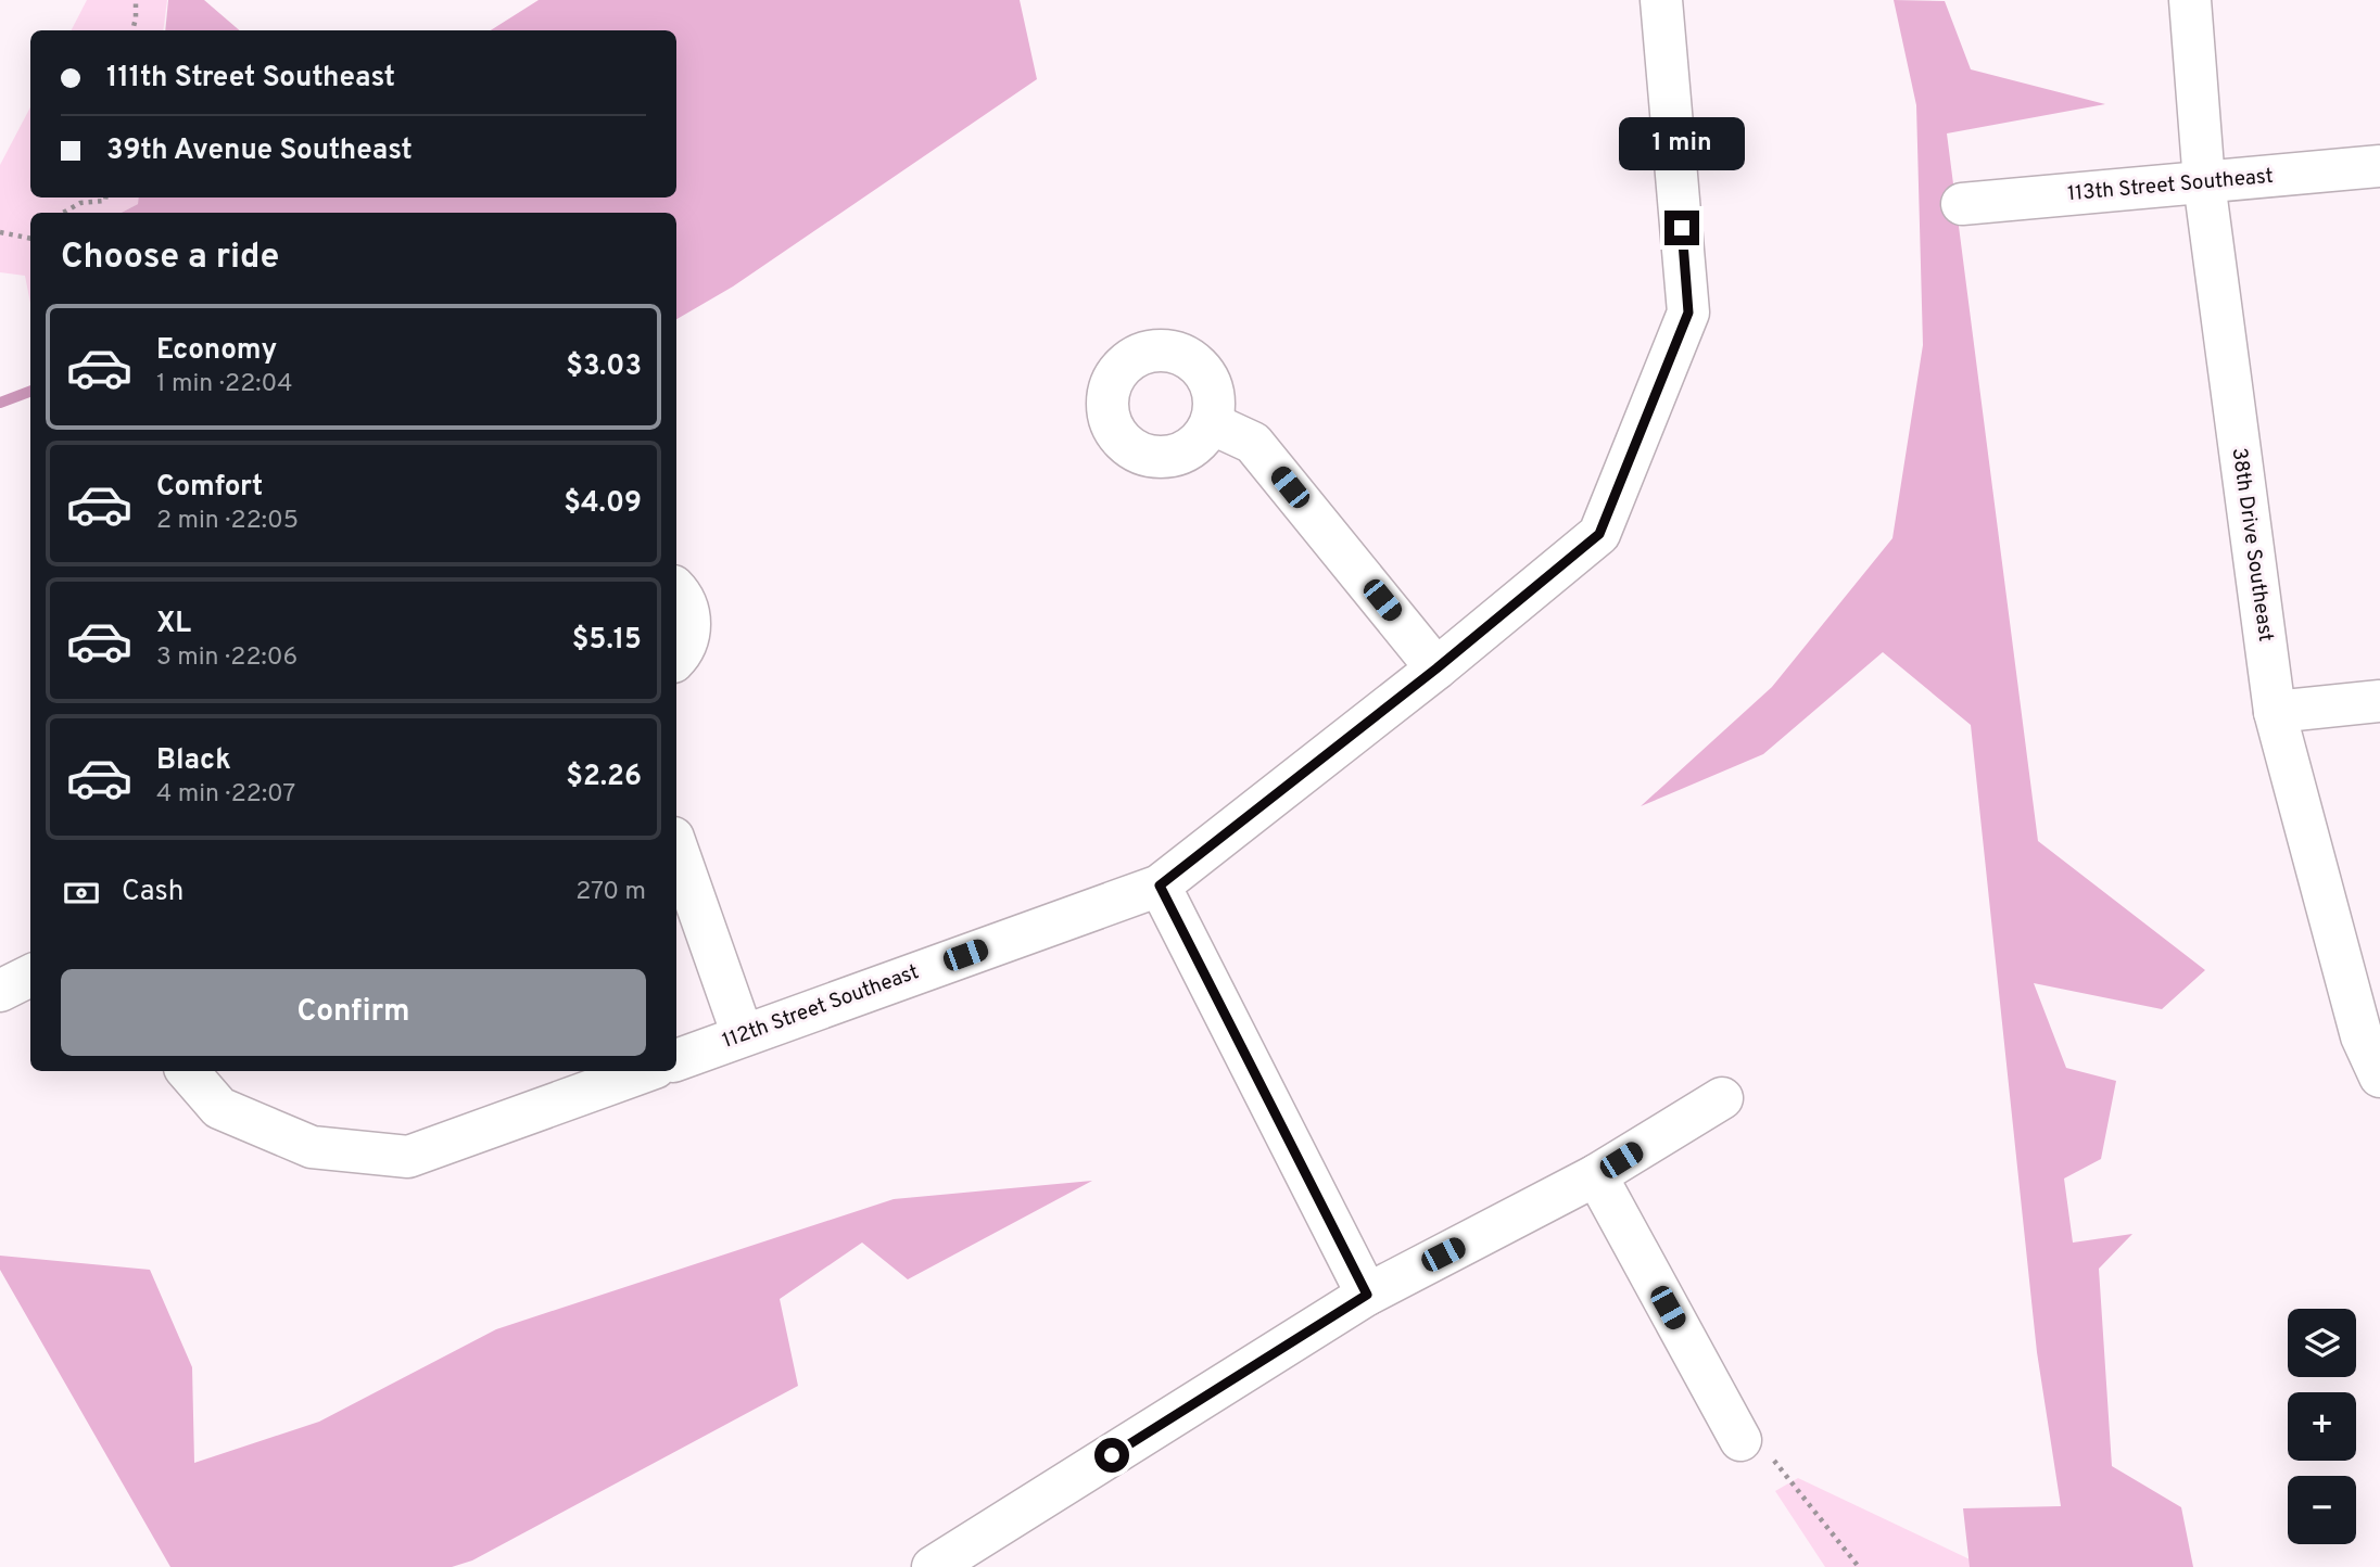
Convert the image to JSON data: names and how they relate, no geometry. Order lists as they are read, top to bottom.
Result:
{
  "streets": {
    "street": ["113th Street Southeast", "38th Drive Southeast", "112th Street Southeast"]
  },
  "crossings": [
    ["113th Street Southeast", "38th Drive Southeast"]
  ],
  "page": {
    "banner": ["111th Street Southeast", "39th Avenue Southeast"],
    "bubble": "1 min",
    "heading": "Choose a ride",
    "list": [
      {
        "name": "Economy",
        "note": "1 min · 22:04",
        "value": "$3.03"
      },
      {
        "name": "Comfort",
        "note": "2 min · 22:05",
        "value": "$4.09"
      },
      {
        "name": "XL",
        "note": "3 min · 22:06",
        "value": "$5.15"
      },
      {
        "name": "Black",
        "note": "4 min · 22:07",
        "value": "$2.26"
      }
    ],
    "pay": ["Cash", "270 m"],
    "buttons": "Confirm",
    "map_buttons": ["+", "−"]
  }
}
